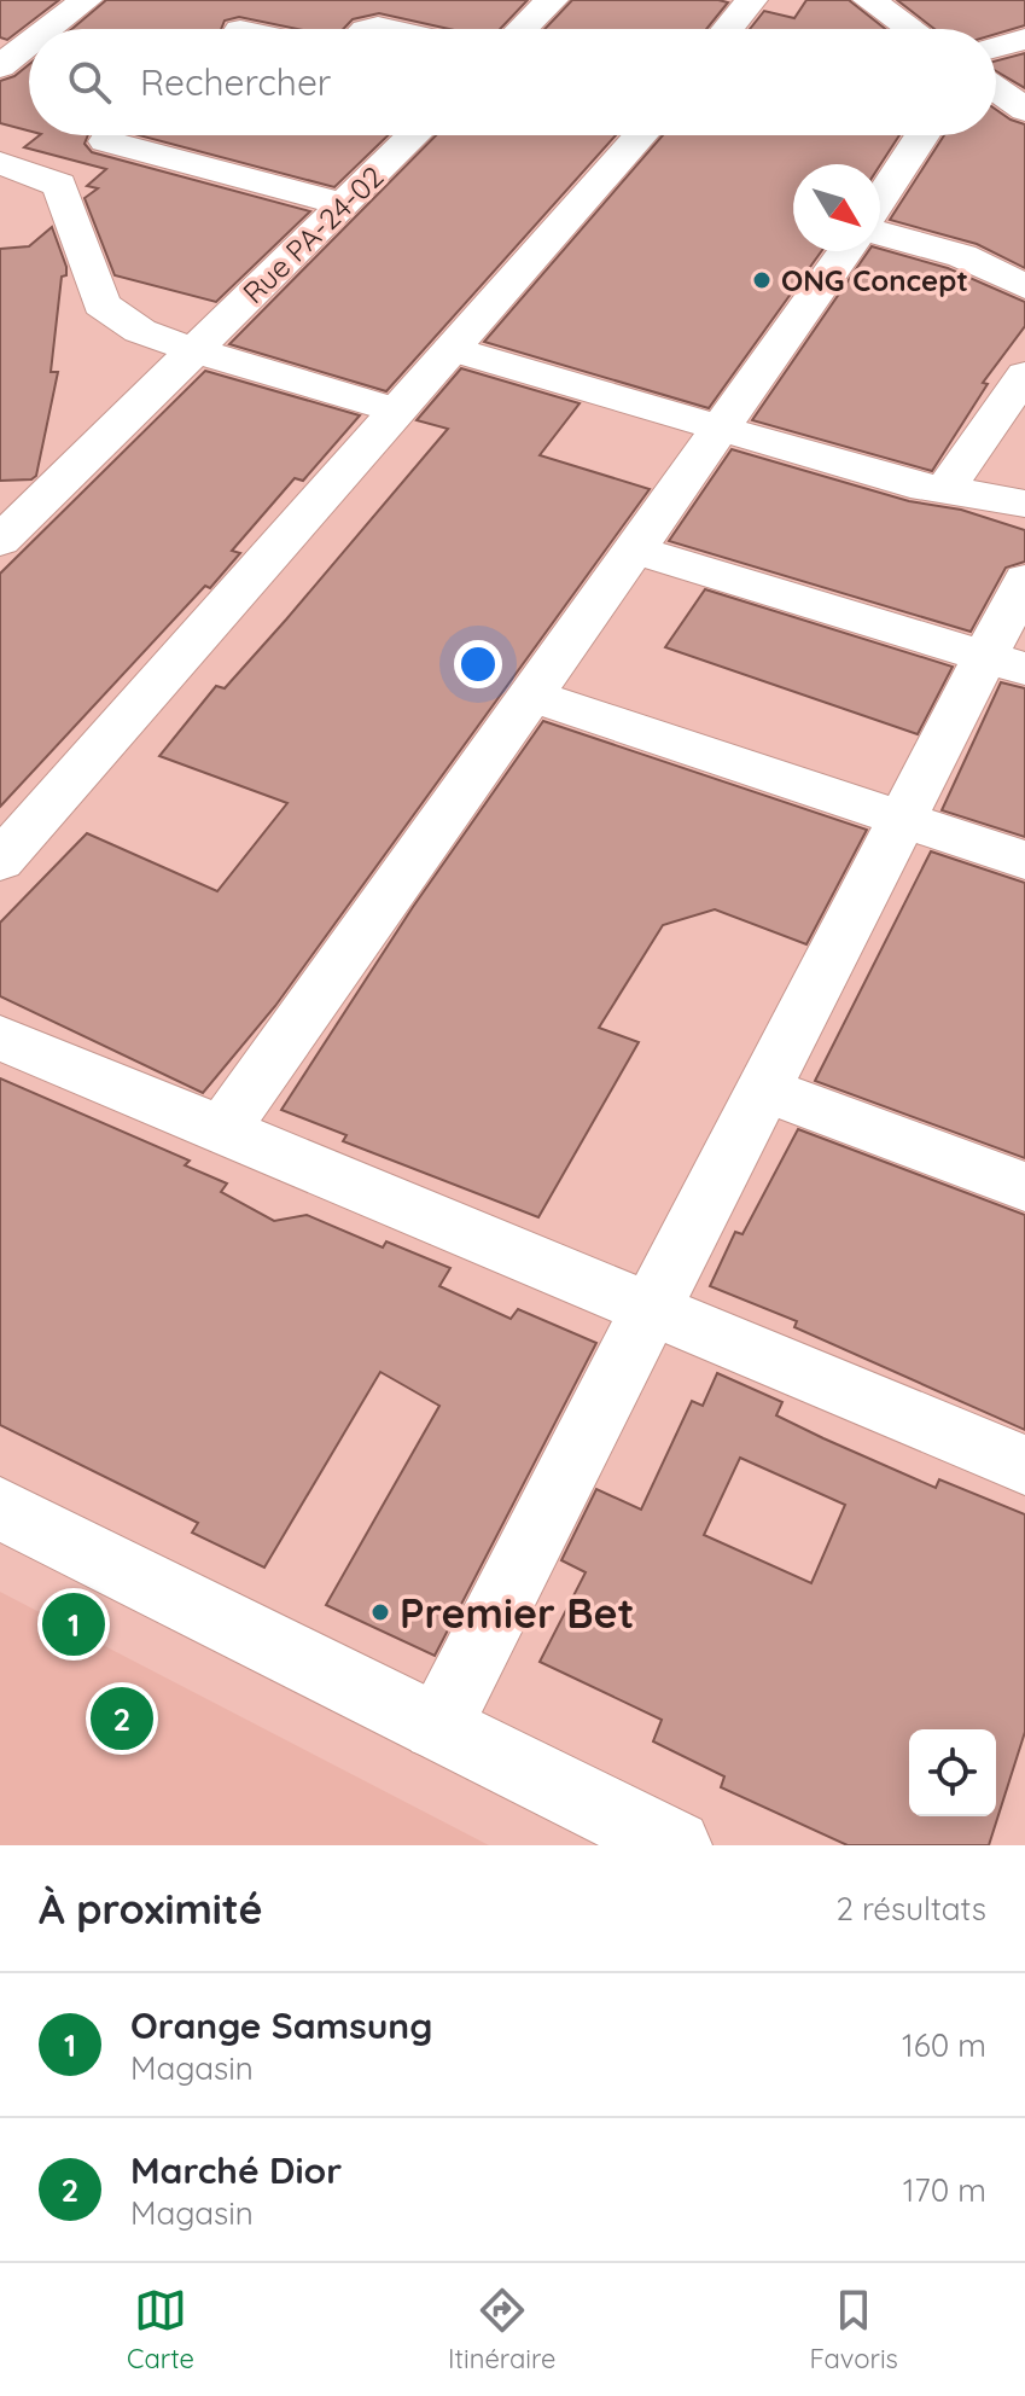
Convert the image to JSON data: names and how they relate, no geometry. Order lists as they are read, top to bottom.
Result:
{
  "streets": {
    "street": ["Rue PA-24-02"]
  },
  "places": ["ONG Concept", "Premier Bet"],
  "north": "bottom right",
  "page": {
    "search": "Rechercher",
    "pins": ["1", "2"],
    "heading": ["À proximité", "2 résultats"],
    "list": [
      {
        "mark": "1",
        "name": "Orange Samsung",
        "note": "Magasin",
        "value": "160 m"
      },
      {
        "mark": "2",
        "name": "Marché Dior",
        "note": "Magasin",
        "value": "170 m"
      }
    ],
    "nav": ["Carte", "Itinéraire", "Favoris"]
  }
}
